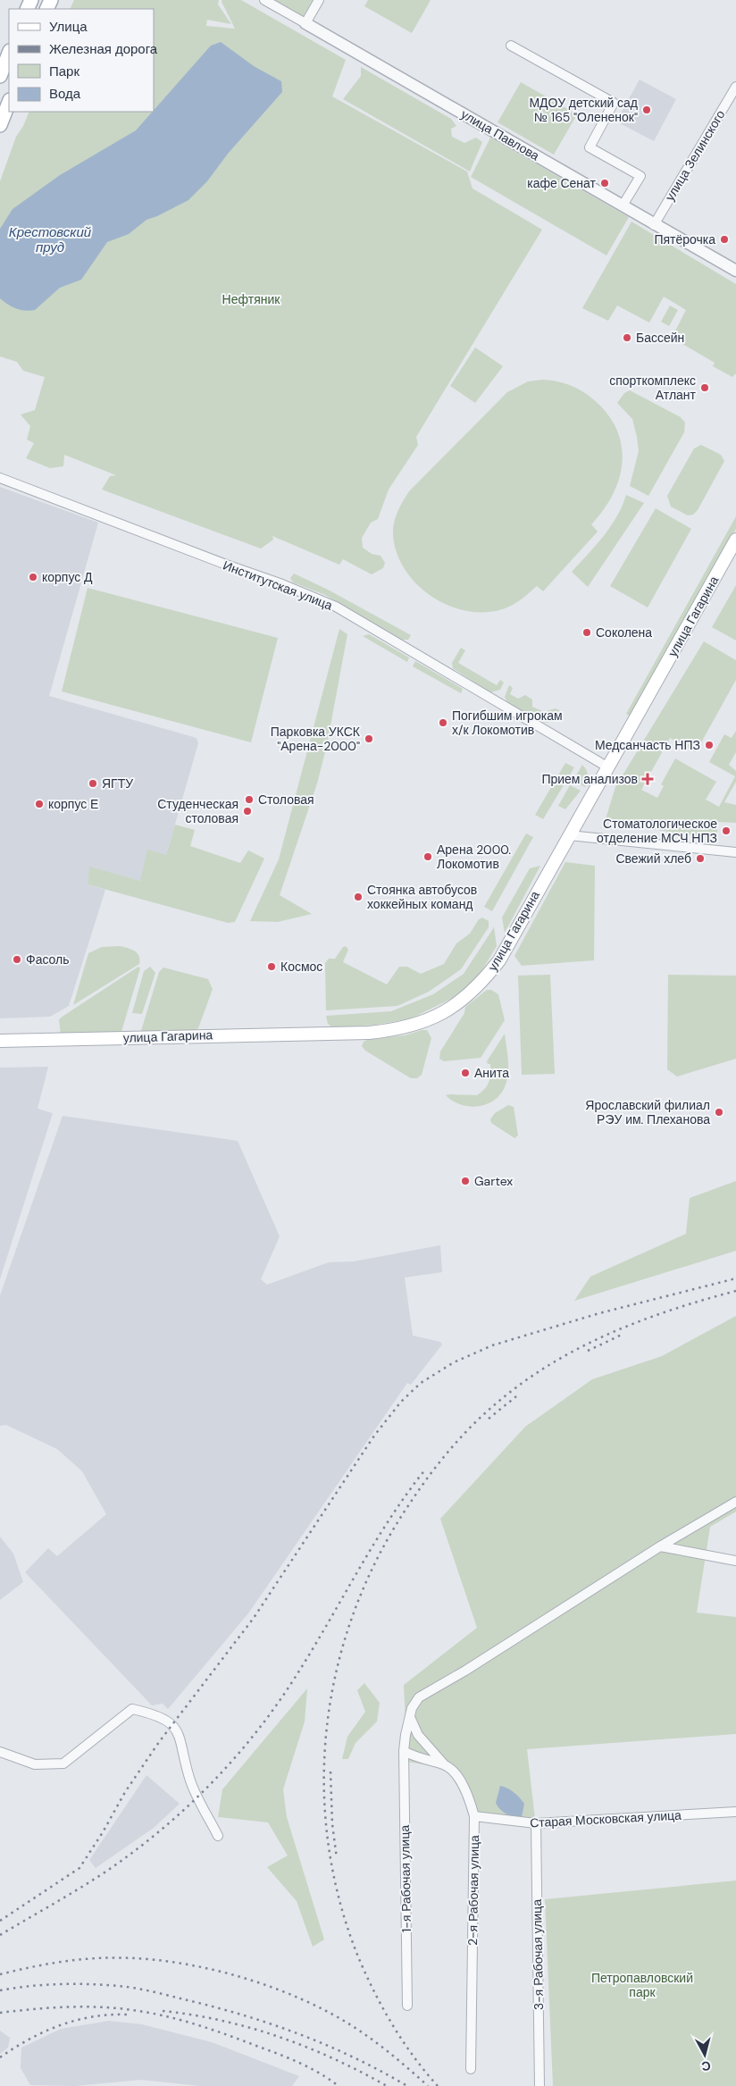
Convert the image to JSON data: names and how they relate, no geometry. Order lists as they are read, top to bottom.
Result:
{
  "streets": {
    "main road": ["улица Гагарина"],
    "street": [
      "улица Павлова",
      "улица Зелинского",
      "Институтская улица",
      "Старая Московская улица",
      "1-я Рабочая улица",
      "2-я Рабочая улица",
      "3-я Рабочая улица"
    ]
  },
  "crossings": [
    ["улица Павлова", "улица Зелинского"],
    ["Институтская улица", "улица Гагарина"],
    ["Старая Московская улица", "2-я Рабочая улица"],
    ["Старая Московская улица", "3-я Рабочая улица"],
    ["1-я Рабочая улица", "2-я Рабочая улица"]
  ],
  "water": ["Крестовский пруд"],
  "parks": ["Нефтяник", "Петропавловский парк"],
  "places": {
    "other": [
      "МДОУ детский сад № 165 \"Олененок\"",
      "кафе Сенат",
      "Пятёрочка",
      "Бассейн",
      "спорткомплекс Атлант",
      "корпус Д",
      "Соколена",
      "Погибшим игрокам х/к Локомотив",
      "Парковка УКСК \"Арена-2000\"",
      "Медсанчасть НПЗ",
      "ЯГТУ",
      "Столовая",
      "корпус Е",
      "Студенческая столовая",
      "Стоматологическое отделение МСЧ НПЗ",
      "Арена 2000. Локомотив",
      "Свежий хлеб",
      "Стоянка автобусов хоккейных команд",
      "Фасоль",
      "Космос",
      "Анита",
      "Ярославский филиал РЭУ им. Плеханова",
      "Gartex"
    ],
    "health": ["Прием анализов"]
  },
  "legend": [
    "Улица",
    "Железная дорога",
    "Парк",
    "Вода"
  ],
  "north": "bottom"
}
